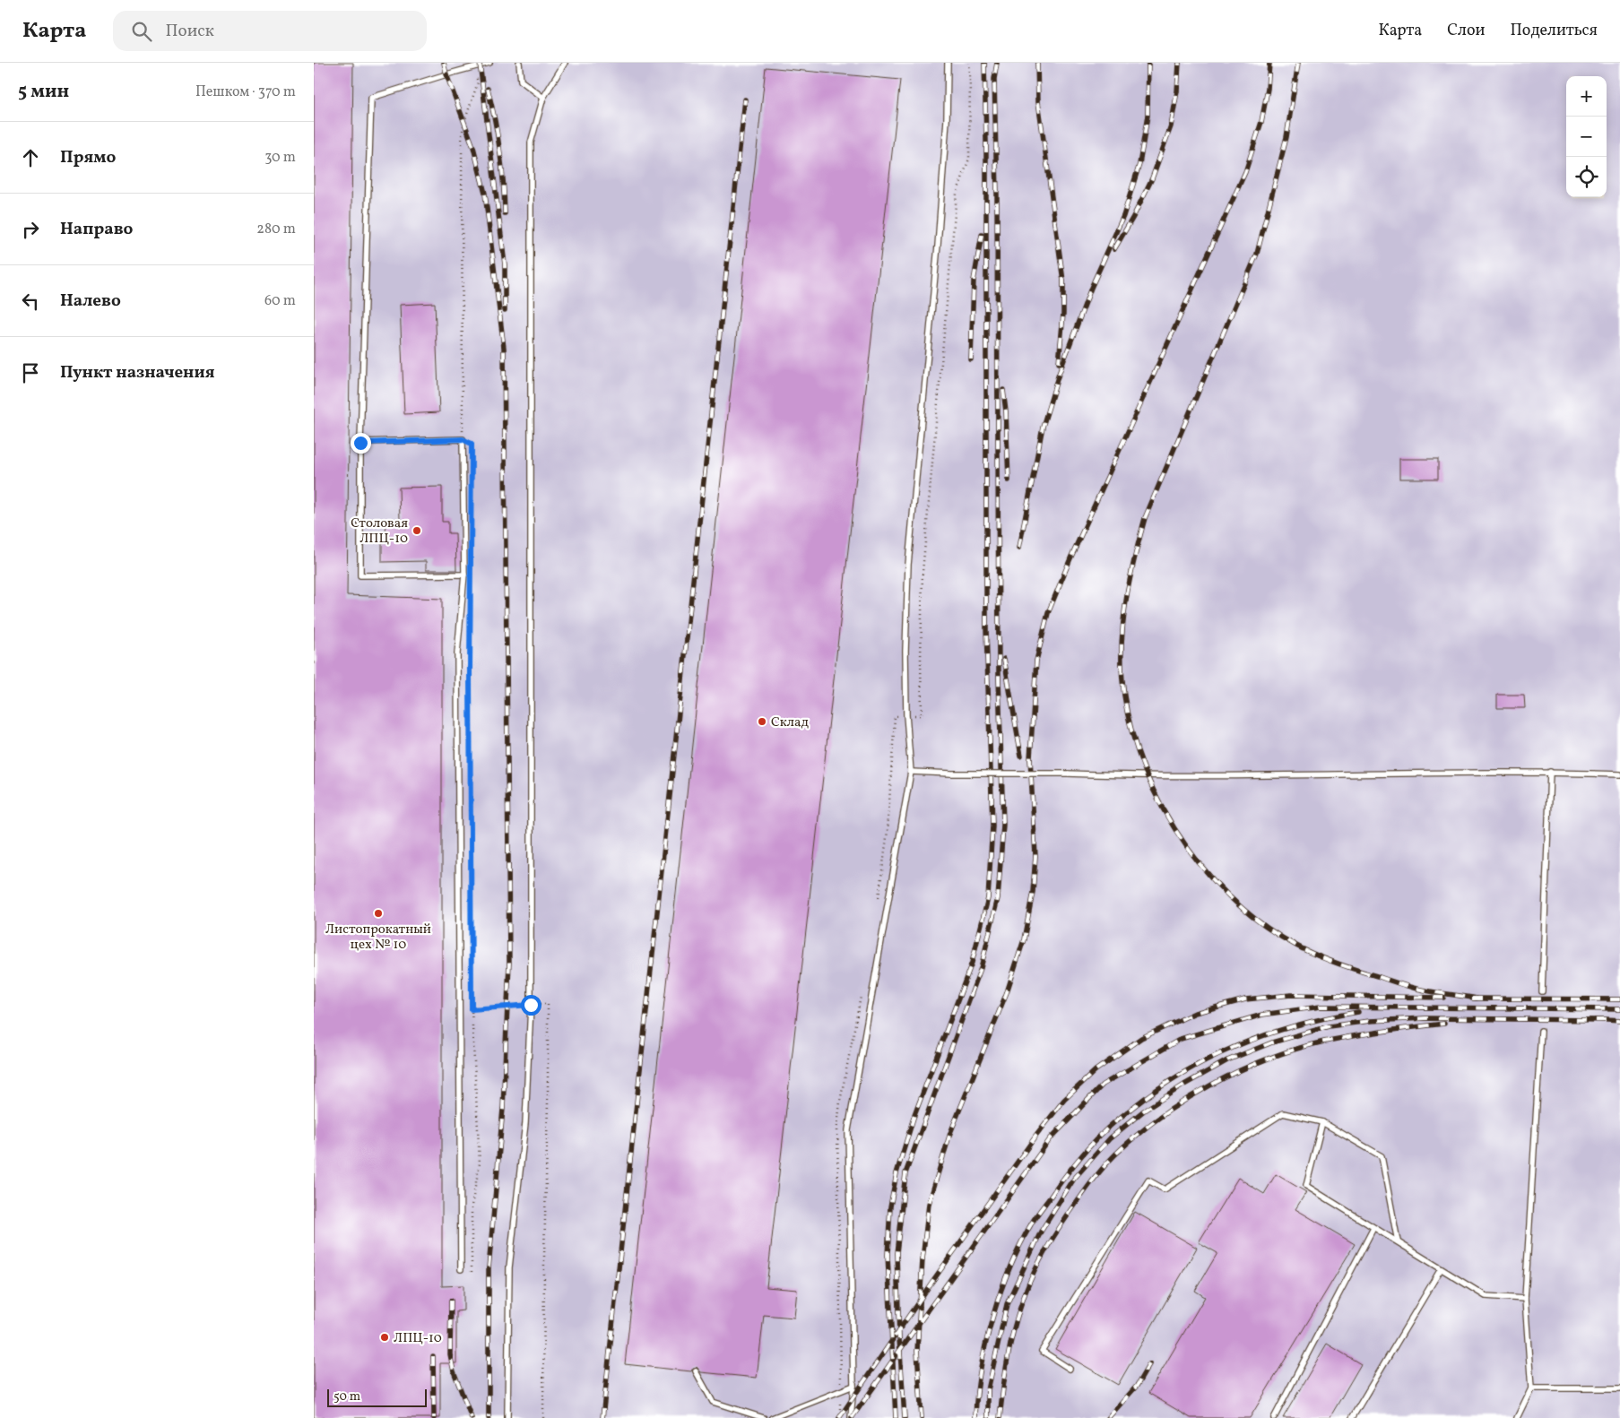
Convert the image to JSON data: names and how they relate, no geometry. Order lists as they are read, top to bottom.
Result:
{
  "places": [
    "Столовая ЛПЦ-10",
    "Склад",
    "Листопрокатный цех № 10",
    "ЛПЦ-10"
  ],
  "scale_bar": "50 m",
  "page": {
    "header": "Карта",
    "search": "Поиск",
    "nav": ["Карта", "Слои", "Поделиться"],
    "heading": ["5 мин", "Пешком · 370 m"],
    "map_buttons": ["+", "−"],
    "list": [
      ["Прямо", "30 m"],
      ["Направо", "280 m"],
      ["Налево", "60 m"],
      "Пункт назначения"
    ],
    "scale": "50 m"
  }
}
